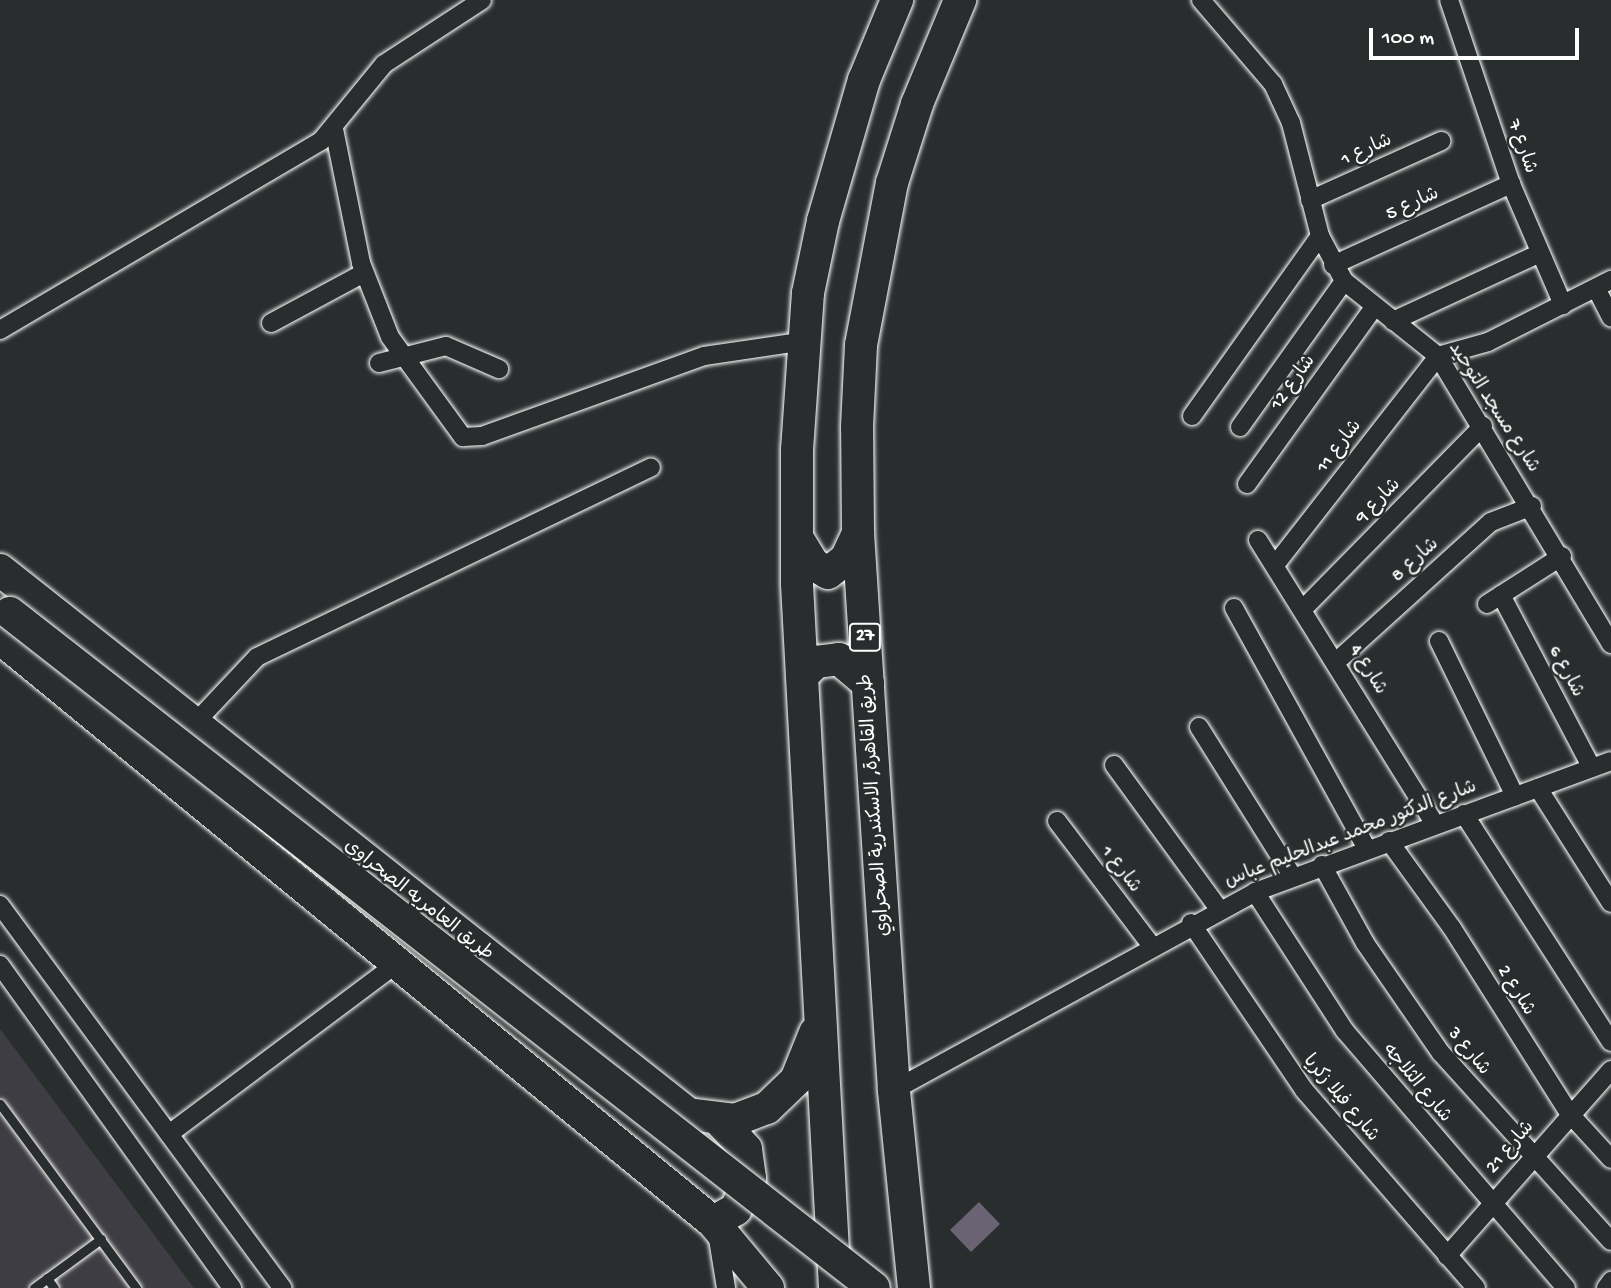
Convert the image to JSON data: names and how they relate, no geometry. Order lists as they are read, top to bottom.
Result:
{
  "streets": {
    "highway": ["27", "طريق القاهرة, الاسكندرية الصحراوي", "طريق العامريه الصحراوى"],
    "street": [
      "شارع 7",
      "شارع 1",
      "شارع 5",
      "شارع 12",
      "شارع مسجد التوحيد",
      "شارع 11",
      "شارع 9",
      "شارع 8",
      "شارع 4",
      "شارع 6",
      "شارع الدكتور محمد عبدالحليم عباس",
      "شارع 2",
      "شارع 3",
      "شارع الثلاجه",
      "شارع فيلا زكريا",
      "شارع 21"
    ]
  },
  "crossings": [
    ["شارع 7", "شارع 5"],
    ["شارع 1", "شارع مسجد التوحيد"],
    ["شارع 1", "شارع الدكتور محمد عبدالحليم عباس"],
    ["شارع 5", "شارع مسجد التوحيد"],
    ["شارع 12", "شارع مسجد التوحيد"],
    ["شارع مسجد التوحيد", "شارع 11"],
    ["شارع مسجد التوحيد", "شارع 9"],
    ["شارع مسجد التوحيد", "شارع 8"],
    ["شارع مسجد التوحيد", "شارع 6"],
    ["شارع 11", "شارع 4"],
    ["شارع 9", "شارع 4"],
    ["شارع 8", "شارع 4"],
    ["27", "طريق القاهرة, الاسكندرية الصحراوي"],
    ["شارع 4", "شارع الدكتور محمد عبدالحليم عباس"],
    ["شارع 6", "شارع الدكتور محمد عبدالحليم عباس"],
    ["طريق القاهرة, الاسكندرية الصحراوي", "شارع الدكتور محمد عبدالحليم عباس"],
    ["شارع الدكتور محمد عبدالحليم عباس", "شارع 2"],
    ["شارع الدكتور محمد عبدالحليم عباس", "شارع 3"],
    ["شارع الدكتور محمد عبدالحليم عباس", "شارع الثلاجه"],
    ["شارع الدكتور محمد عبدالحليم عباس", "شارع فيلا زكريا"],
    ["شارع 2", "شارع 21"],
    ["شارع 3", "شارع 21"],
    ["شارع الثلاجه", "شارع 21"],
    ["شارع فيلا زكريا", "شارع 21"]
  ],
  "scale_bar": "100 m"
}
